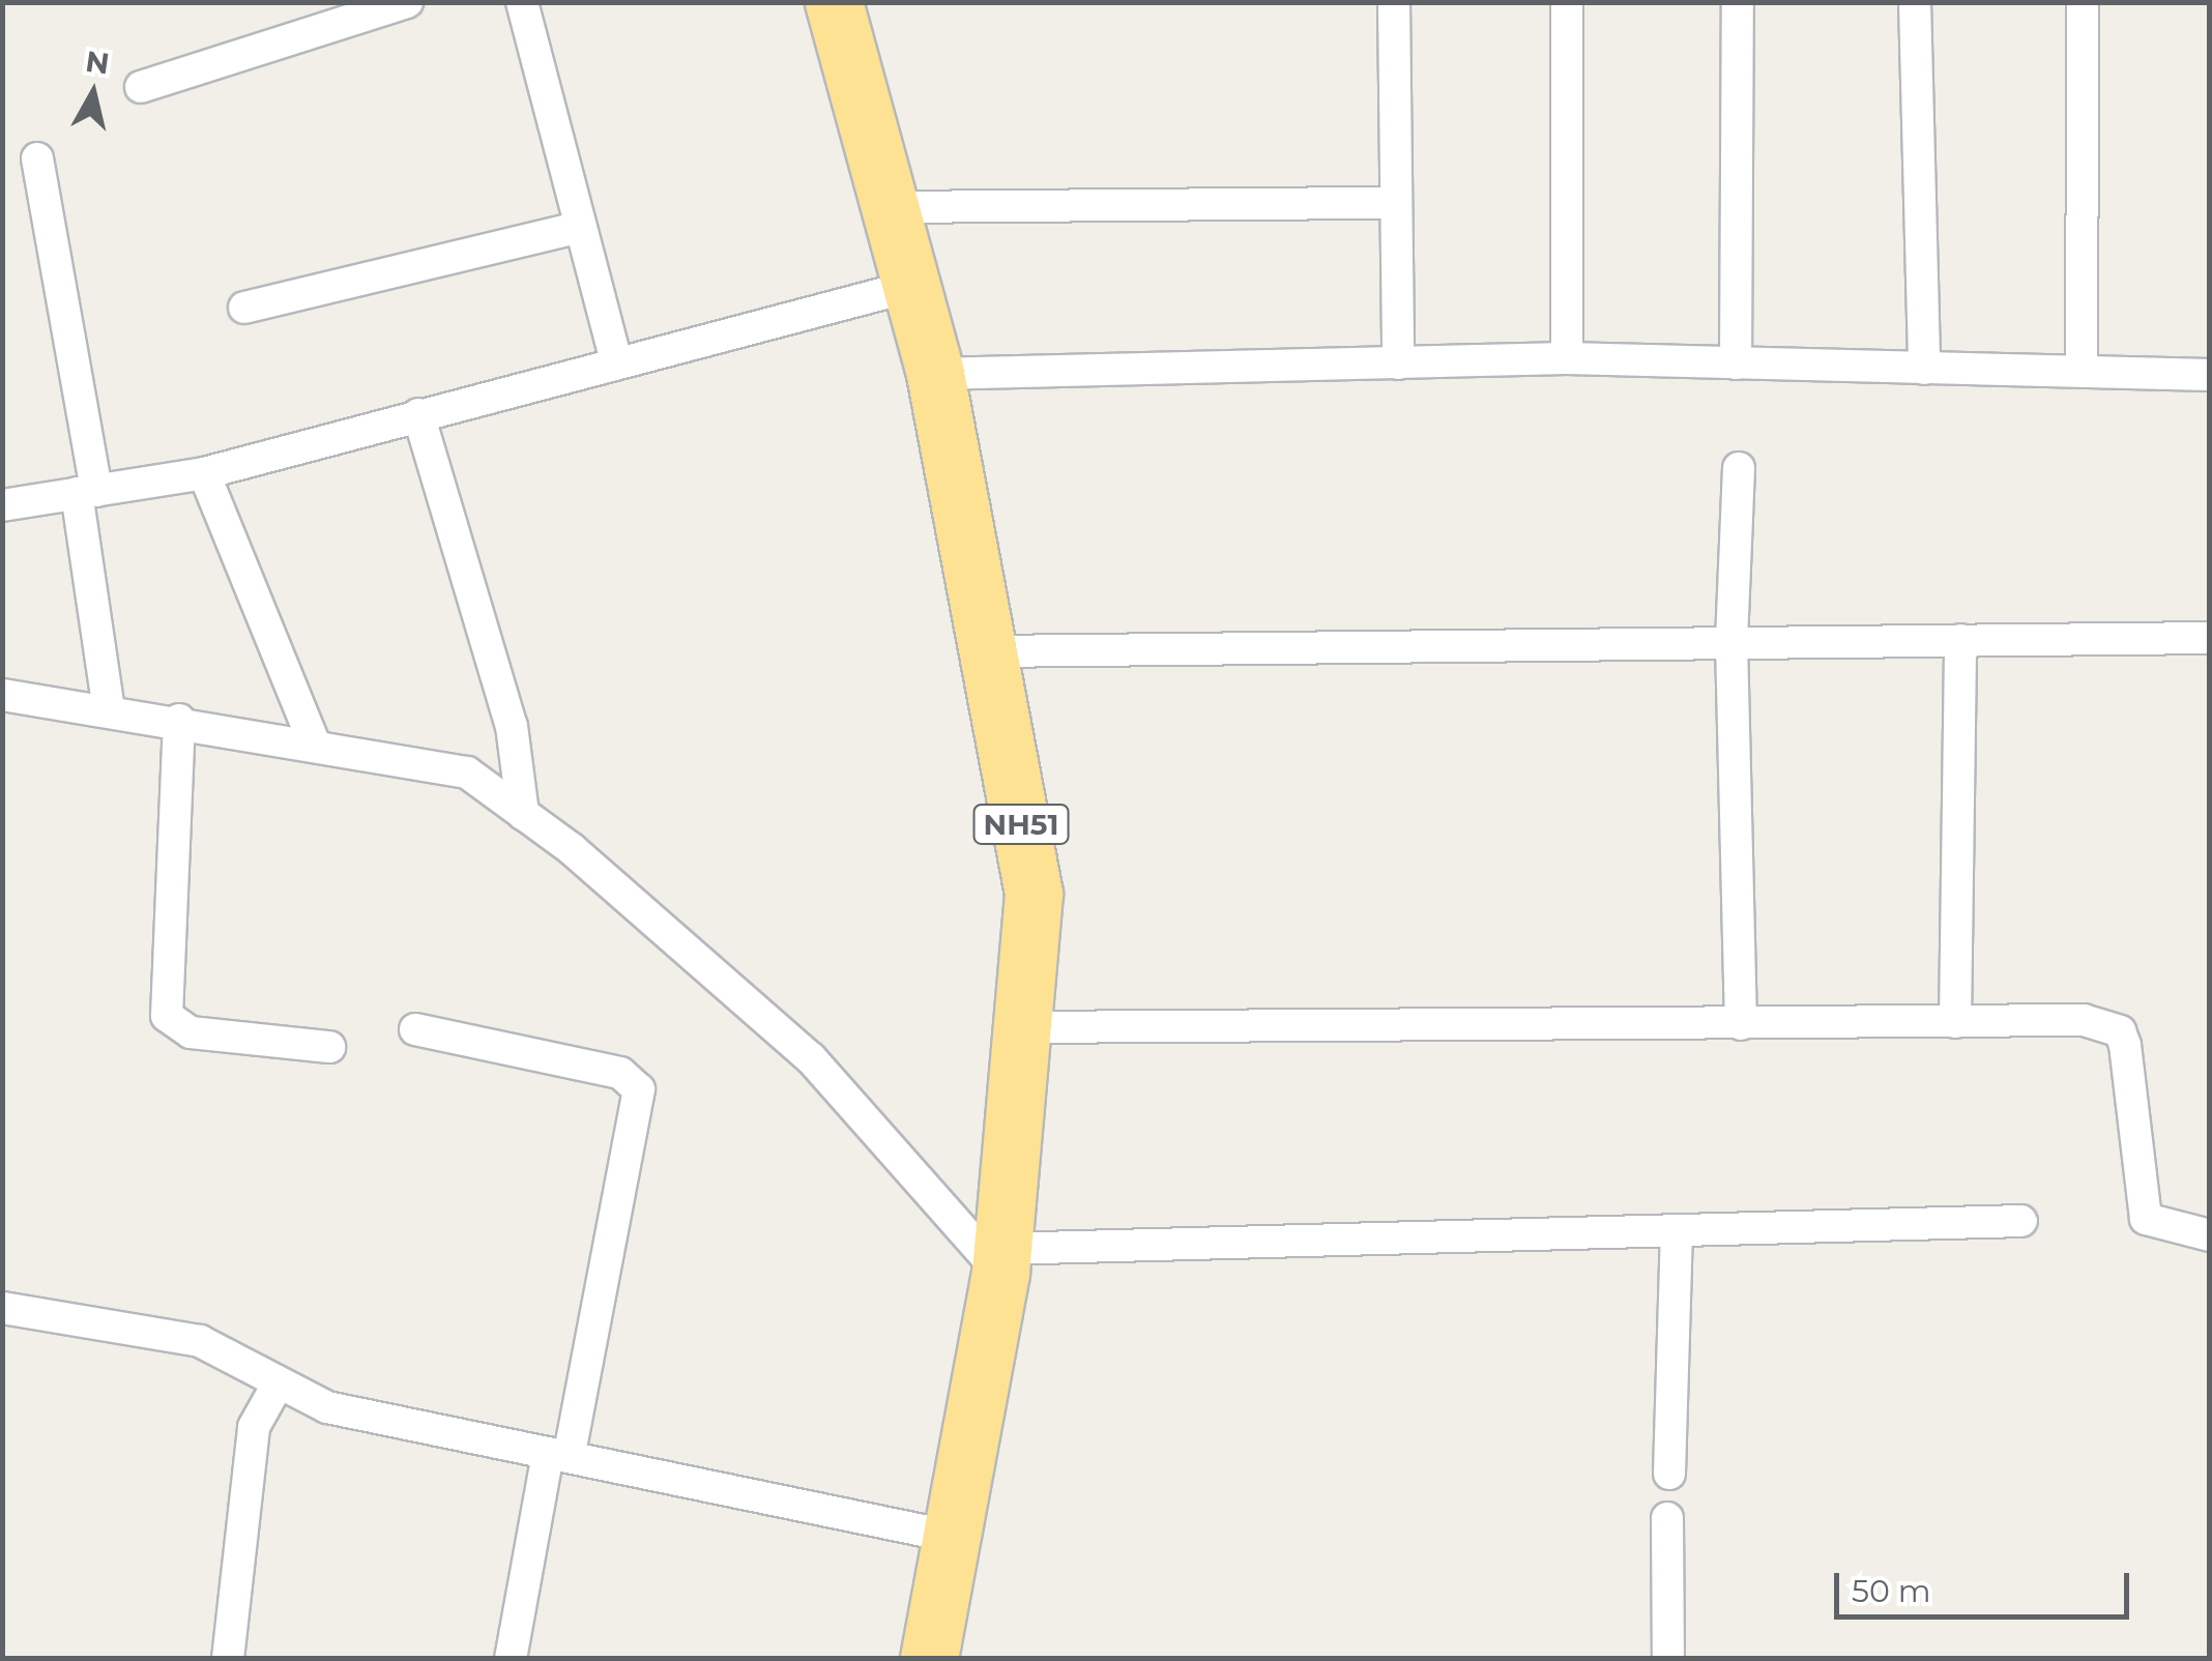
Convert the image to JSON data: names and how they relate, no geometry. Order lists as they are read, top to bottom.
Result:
{
  "streets": {
    "highway": ["NH51"]
  },
  "scale_bar": "50 m",
  "north": "top"
}
